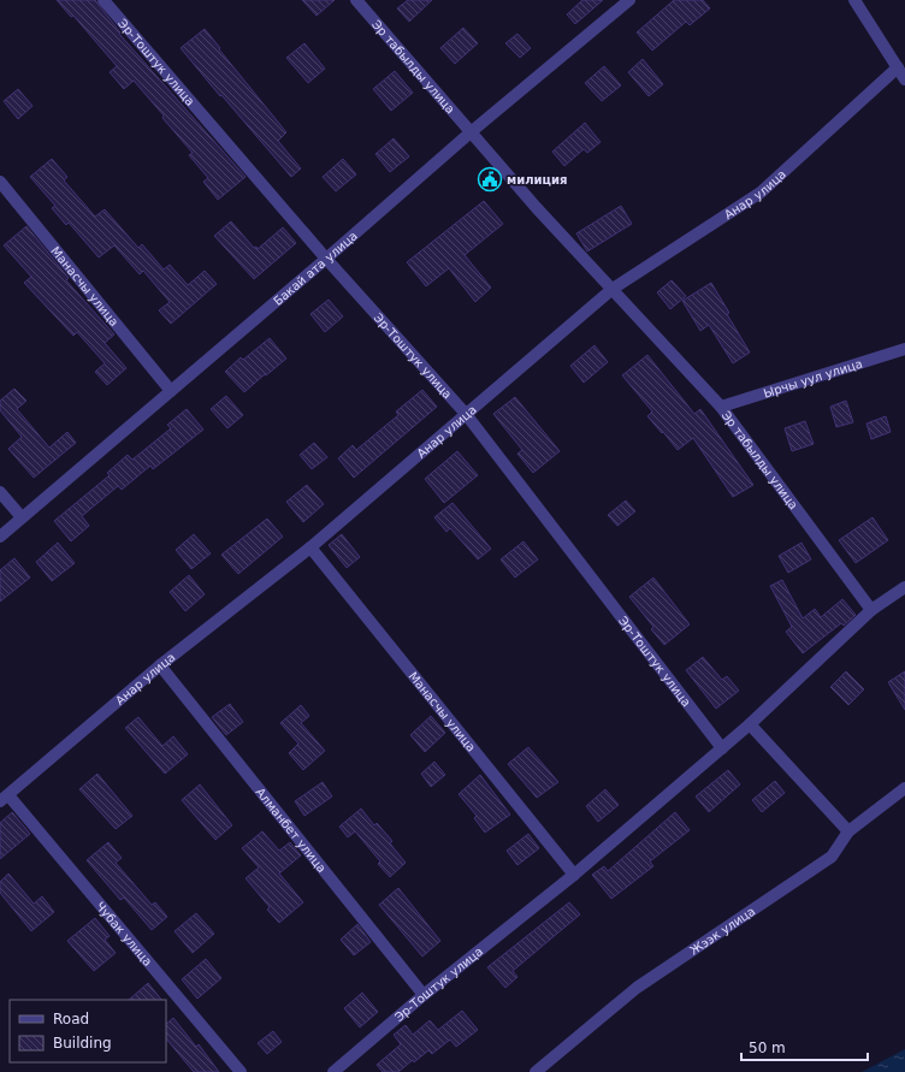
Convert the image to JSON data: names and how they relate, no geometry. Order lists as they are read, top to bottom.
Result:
{
  "streets": {
    "street": [
      "Эр-Тоштук улица",
      "Эр табылды улица",
      "Анар улица",
      "Бакай ата улица",
      "Манасчы улица",
      "Ырчы уул улица",
      "Алманбет улица",
      "Жээк улица",
      "Чубак улица"
    ]
  },
  "crossings": [
    ["Эр-Тоштук улица", "Эр табылды улица"],
    ["Эр-Тоштук улица", "Анар улица"],
    ["Эр-Тоштук улица", "Бакай ата улица"],
    ["Эр-Тоштук улица", "Манасчы улица"],
    ["Эр-Тоштук улица", "Алманбет улица"],
    ["Эр табылды улица", "Анар улица"],
    ["Эр табылды улица", "Бакай ата улица"],
    ["Эр табылды улица", "Ырчы уул улица"],
    ["Анар улица", "Манасчы улица"],
    ["Анар улица", "Алманбет улица"],
    ["Анар улица", "Чубак улица"],
    ["Бакай ата улица", "Манасчы улица"]
  ],
  "places": {
    "public building": ["милиция"]
  },
  "legend": ["Road", "Building"],
  "scale_bar": "50 m"
}
